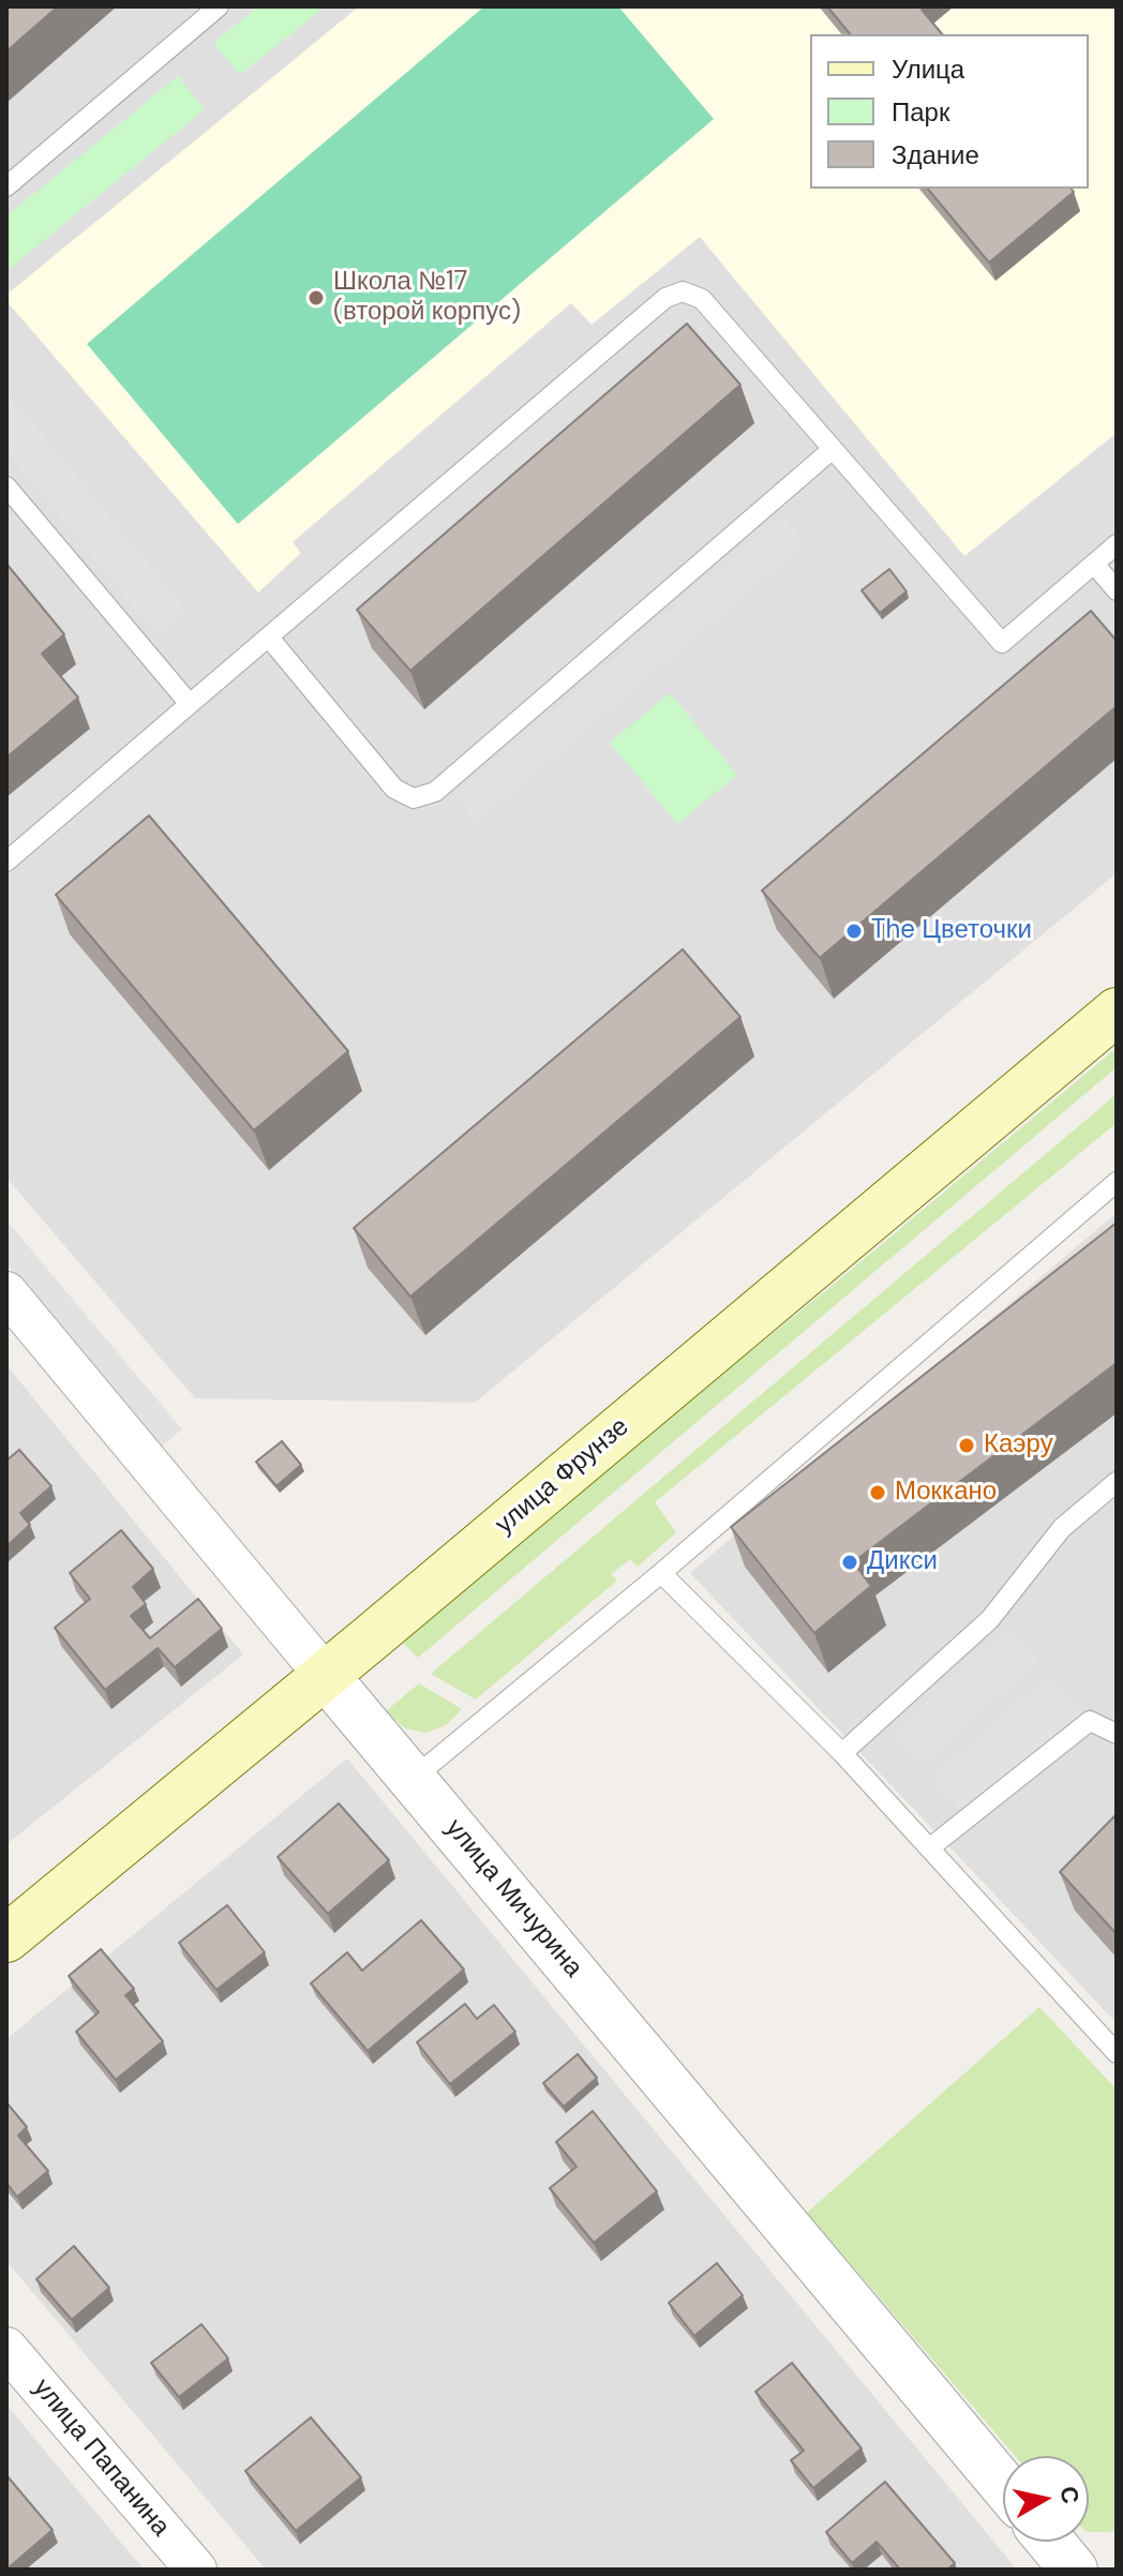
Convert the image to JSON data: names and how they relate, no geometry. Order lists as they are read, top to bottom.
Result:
{
  "streets": {
    "main road": ["улица Фрунзе"],
    "street": ["улица Мичурина", "улица Папанина"]
  },
  "crossings": [
    ["улица Фрунзе", "улица Мичурина"]
  ],
  "places": [
    "Школа №17 (второй корпус)",
    "The Цветочки",
    "Каэру",
    "Моккано",
    "Дикси"
  ],
  "legend": ["Улица", "Парк", "Здание"],
  "north": "right"
}
